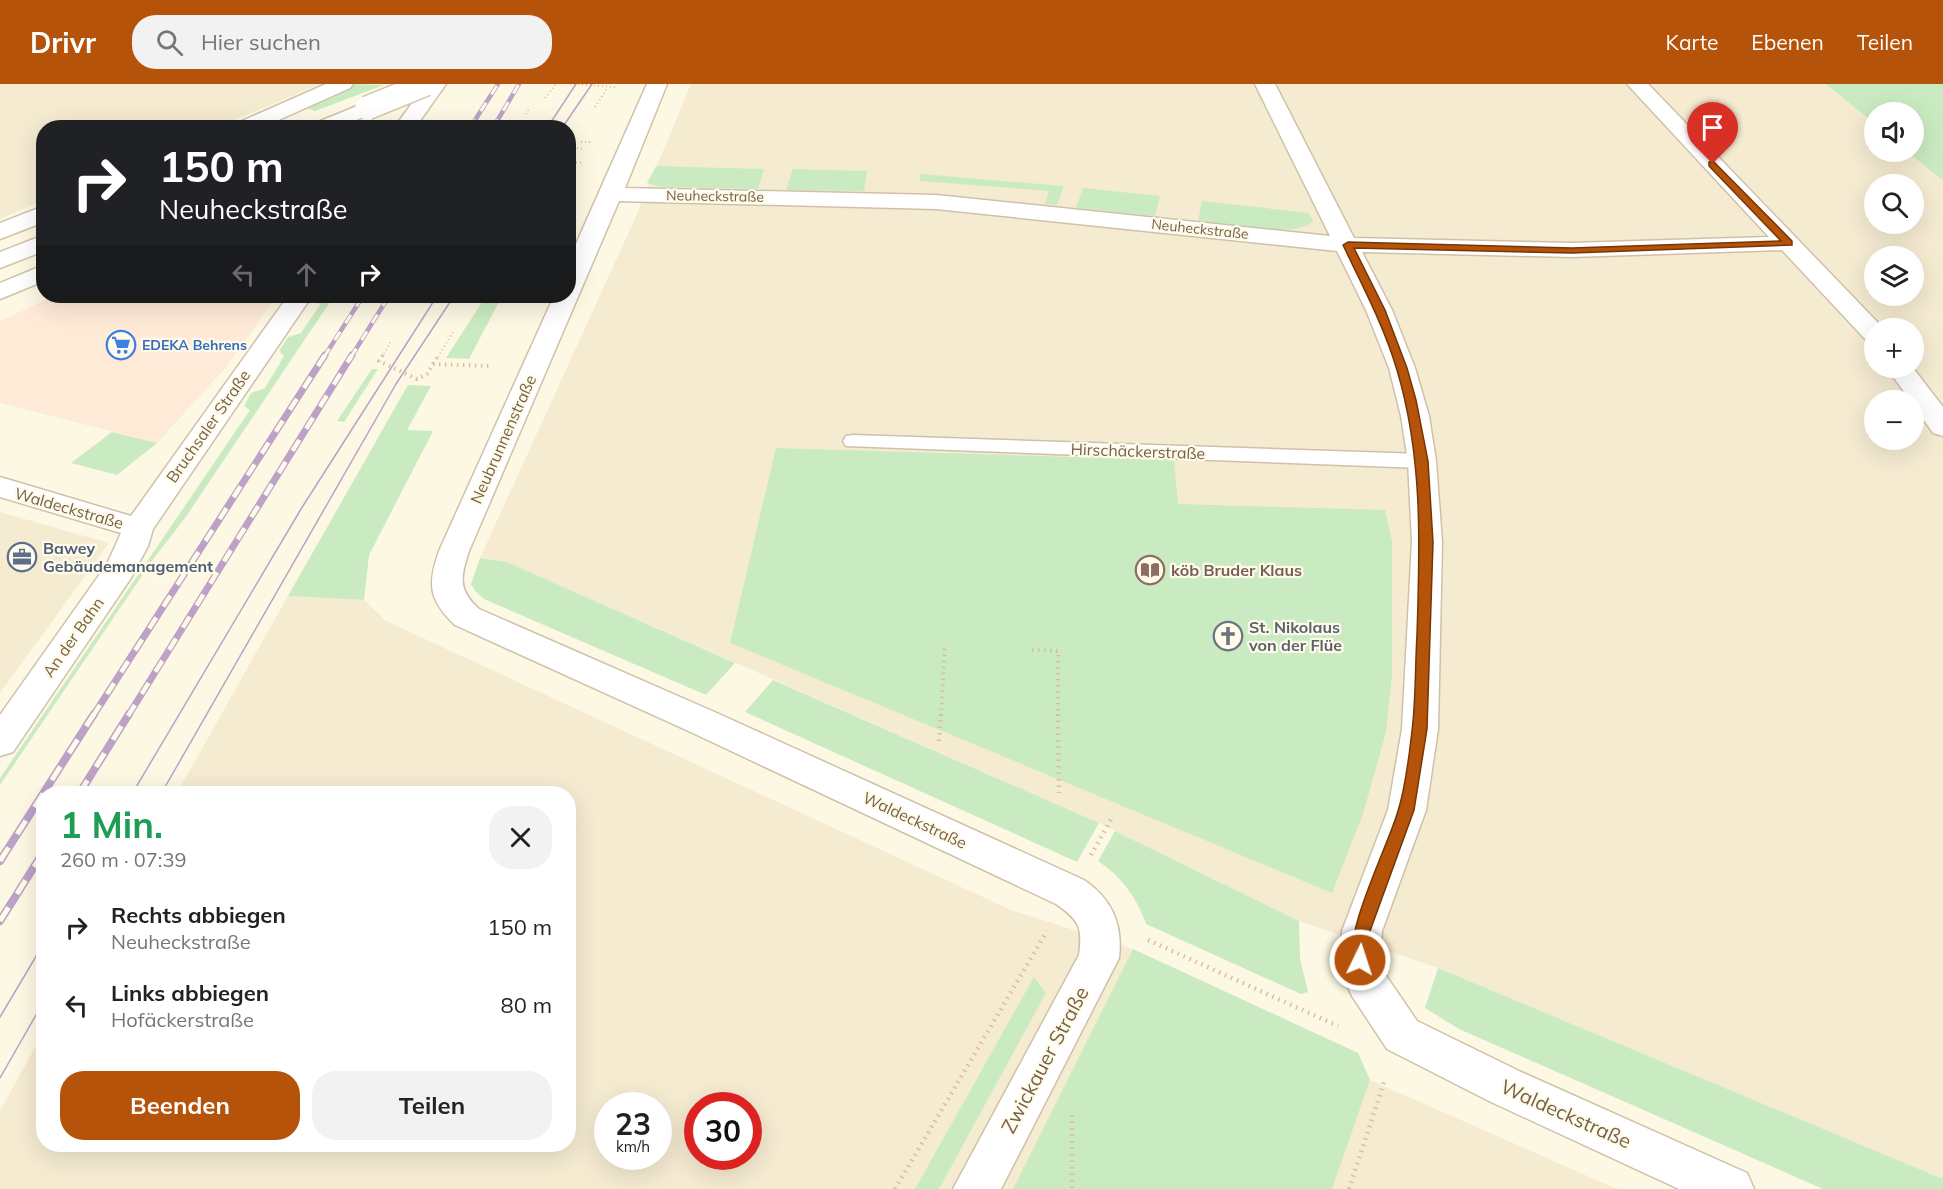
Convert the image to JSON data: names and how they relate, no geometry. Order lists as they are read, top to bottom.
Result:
{
  "streets": {
    "street": [
      "Neuheckstraße",
      "Bruchsaler Straße",
      "Neubrunnenstraße",
      "Waldeckstraße",
      "An der Bahn",
      "Zwickauer Straße"
    ],
    "lane": ["Hirschäckerstraße"]
  },
  "crossings": [
    ["Bruchsaler Straße", "Waldeckstraße"],
    ["Bruchsaler Straße", "An der Bahn"],
    ["Neubrunnenstraße", "Waldeckstraße"],
    ["Hirschäckerstraße", "Waldeckstraße"],
    ["Waldeckstraße", "An der Bahn"],
    ["Waldeckstraße", "Zwickauer Straße"]
  ],
  "places": {
    "supermarket": ["EDEKA Behrens"],
    "office": ["Bawey Gebäudemanagement"],
    "library": ["köb Bruder Klaus"],
    "church": ["St. Nikolaus von der Flüe"]
  },
  "page": {
    "header": "Drivr",
    "search": "Hier suchen",
    "nav": ["Karte", "Ebenen", "Teilen"],
    "map_buttons": ["+", "−"],
    "turn": ["150 m", "Neuheckstraße"],
    "heading": ["1 Min.", "260 m · 07:39"],
    "list": [
      {
        "name": "Rechts abbiegen",
        "note": "Neuheckstraße",
        "value": "150 m"
      },
      {
        "name": "Links abbiegen",
        "note": "Hofäckerstraße",
        "value": "80 m"
      }
    ],
    "buttons": ["Beenden", "Teilen"],
    "speed": "23 km/h",
    "limit": "30"
  }
}
